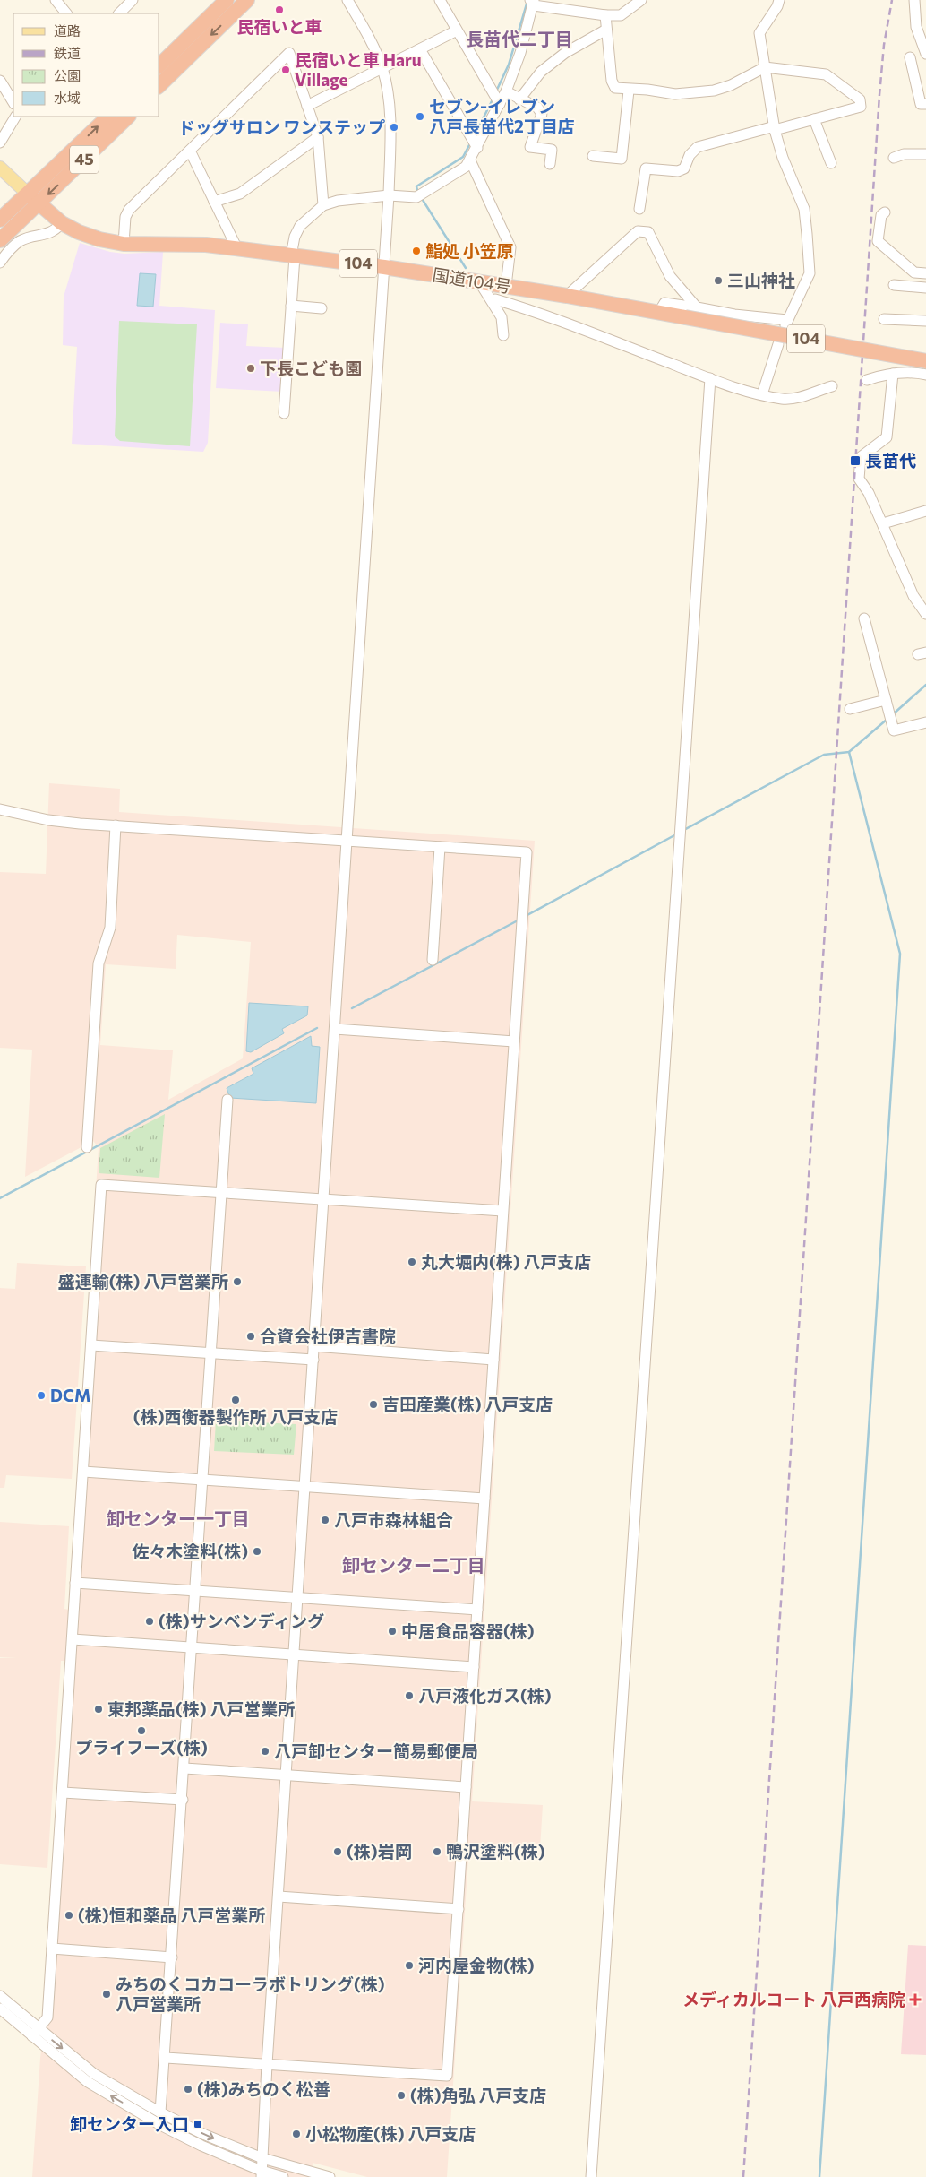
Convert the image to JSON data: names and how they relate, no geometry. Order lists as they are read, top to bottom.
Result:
{
  "streets": {
    "highway": ["45", "104", "国道104号"]
  },
  "crossings": [
    ["45", "国道104号"]
  ],
  "districts": ["長苗代二丁目", "卸センター一丁目", "卸センター二丁目"],
  "places": {
    "other": [
      "民宿いと車",
      "民宿いと車 Haru Village",
      "セブン-イレブン 八戸長苗代2丁目店",
      "ドッグサロン ワンステップ",
      "鮨処 小笠原",
      "三山神社",
      "下長こども園",
      "丸大堀内(株) 八戸支店",
      "盛運輸(株) 八戸営業所",
      "合資会社伊吉書院",
      "DCM",
      "(株)西衡器製作所 八戸支店",
      "吉田産業(株) 八戸支店",
      "八戸市森林組合",
      "佐々木塗料(株)",
      "(株)サンベンディング",
      "中居食品容器(株)",
      "八戸液化ガス(株)",
      "東邦薬品(株) 八戸営業所",
      "プライフーズ(株)",
      "八戸卸センター簡易郵便局",
      "(株)岩岡",
      "鴨沢塗料(株)",
      "(株)恒和薬品 八戸営業所",
      "河内屋金物(株)",
      "みちのくコカコーラボトリング(株) 八戸営業所",
      "(株)みちのく松善",
      "(株)角弘 八戸支店",
      "小松物産(株) 八戸支店"
    ],
    "transit": ["長苗代", "卸センター入口"],
    "health": ["メディカルコート 八戸西病院"]
  },
  "legend": [
    "道路",
    "鉄道",
    "公園",
    "水域"
  ]
}
